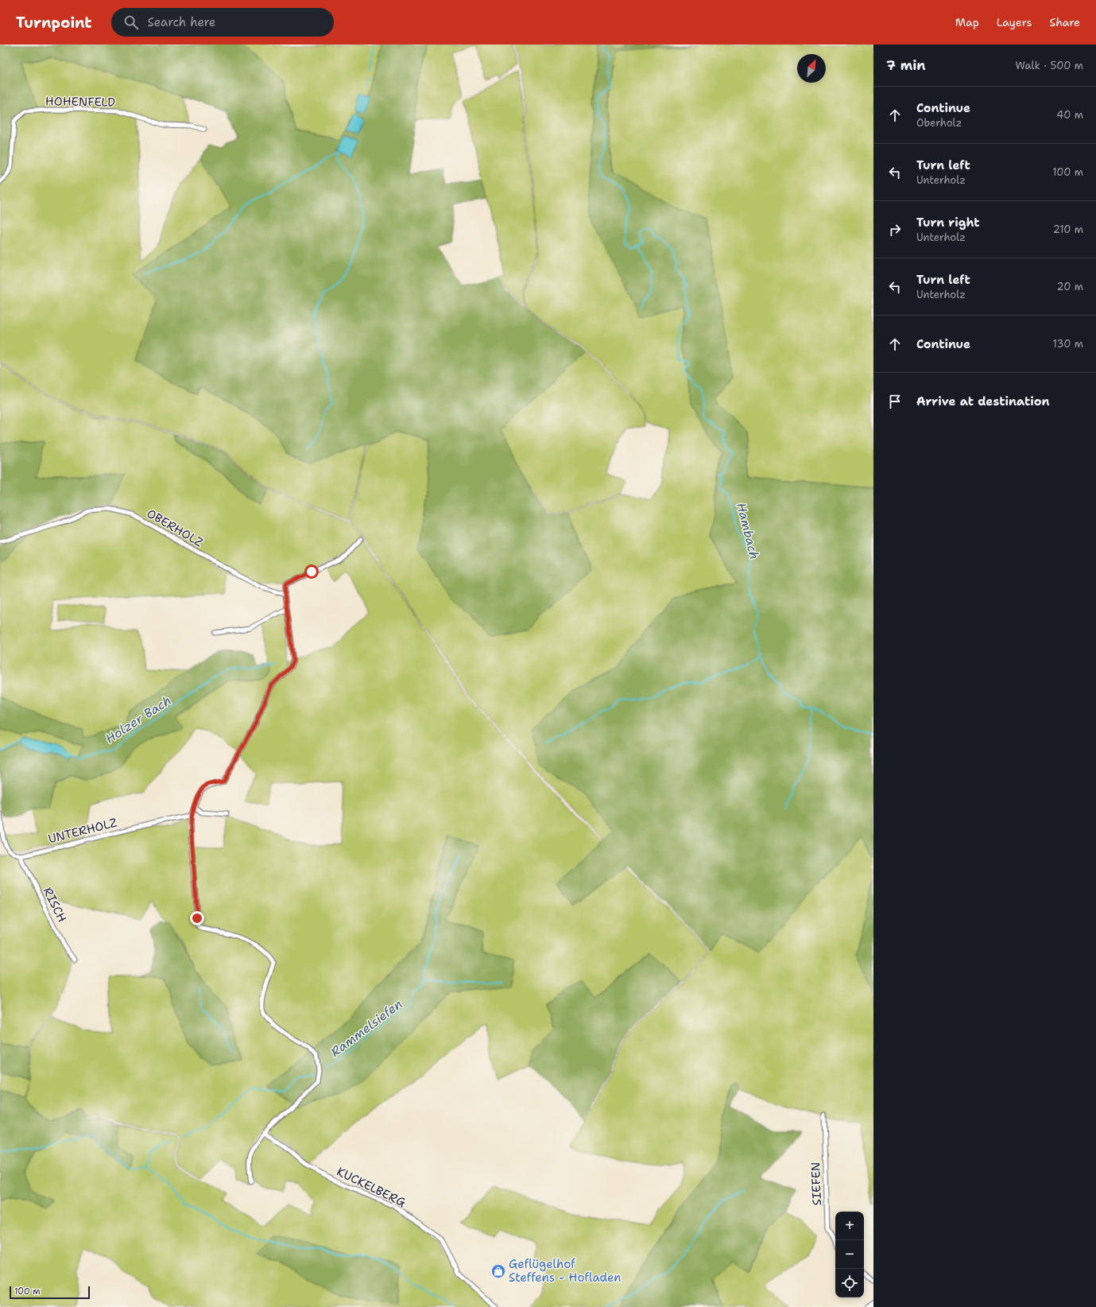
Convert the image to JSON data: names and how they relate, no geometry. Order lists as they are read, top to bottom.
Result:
{
  "streets": {
    "street": [
      "HOHENFELD",
      "OBERHOLZ",
      "UNTERHOLZ",
      "RISCH",
      "SIEFEN",
      "KUCKELBERG"
    ]
  },
  "crossings": [
    ["UNTERHOLZ", "RISCH"]
  ],
  "water": ["Hambach", "Holzer Bach", "Rammelsiefen"],
  "places": {
    "shop": ["Geflügelhof Steffens - Hofladen"]
  },
  "scale_bar": "100 m",
  "north": "top right",
  "page": {
    "header": "Turnpoint",
    "search": "Search here",
    "nav": ["Map", "Layers", "Share"],
    "heading": ["7 min", "Walk · 500 m"],
    "list": [
      ["Continue", "Oberholz", "40 m"],
      ["Turn left", "Unterholz", "100 m"],
      ["Turn right", "Unterholz", "210 m"],
      ["Turn left", "Unterholz", "20 m"],
      ["Continue", "130 m"],
      "Arrive at destination"
    ],
    "map_buttons": ["+", "−"],
    "scale": "100 m"
  }
}
